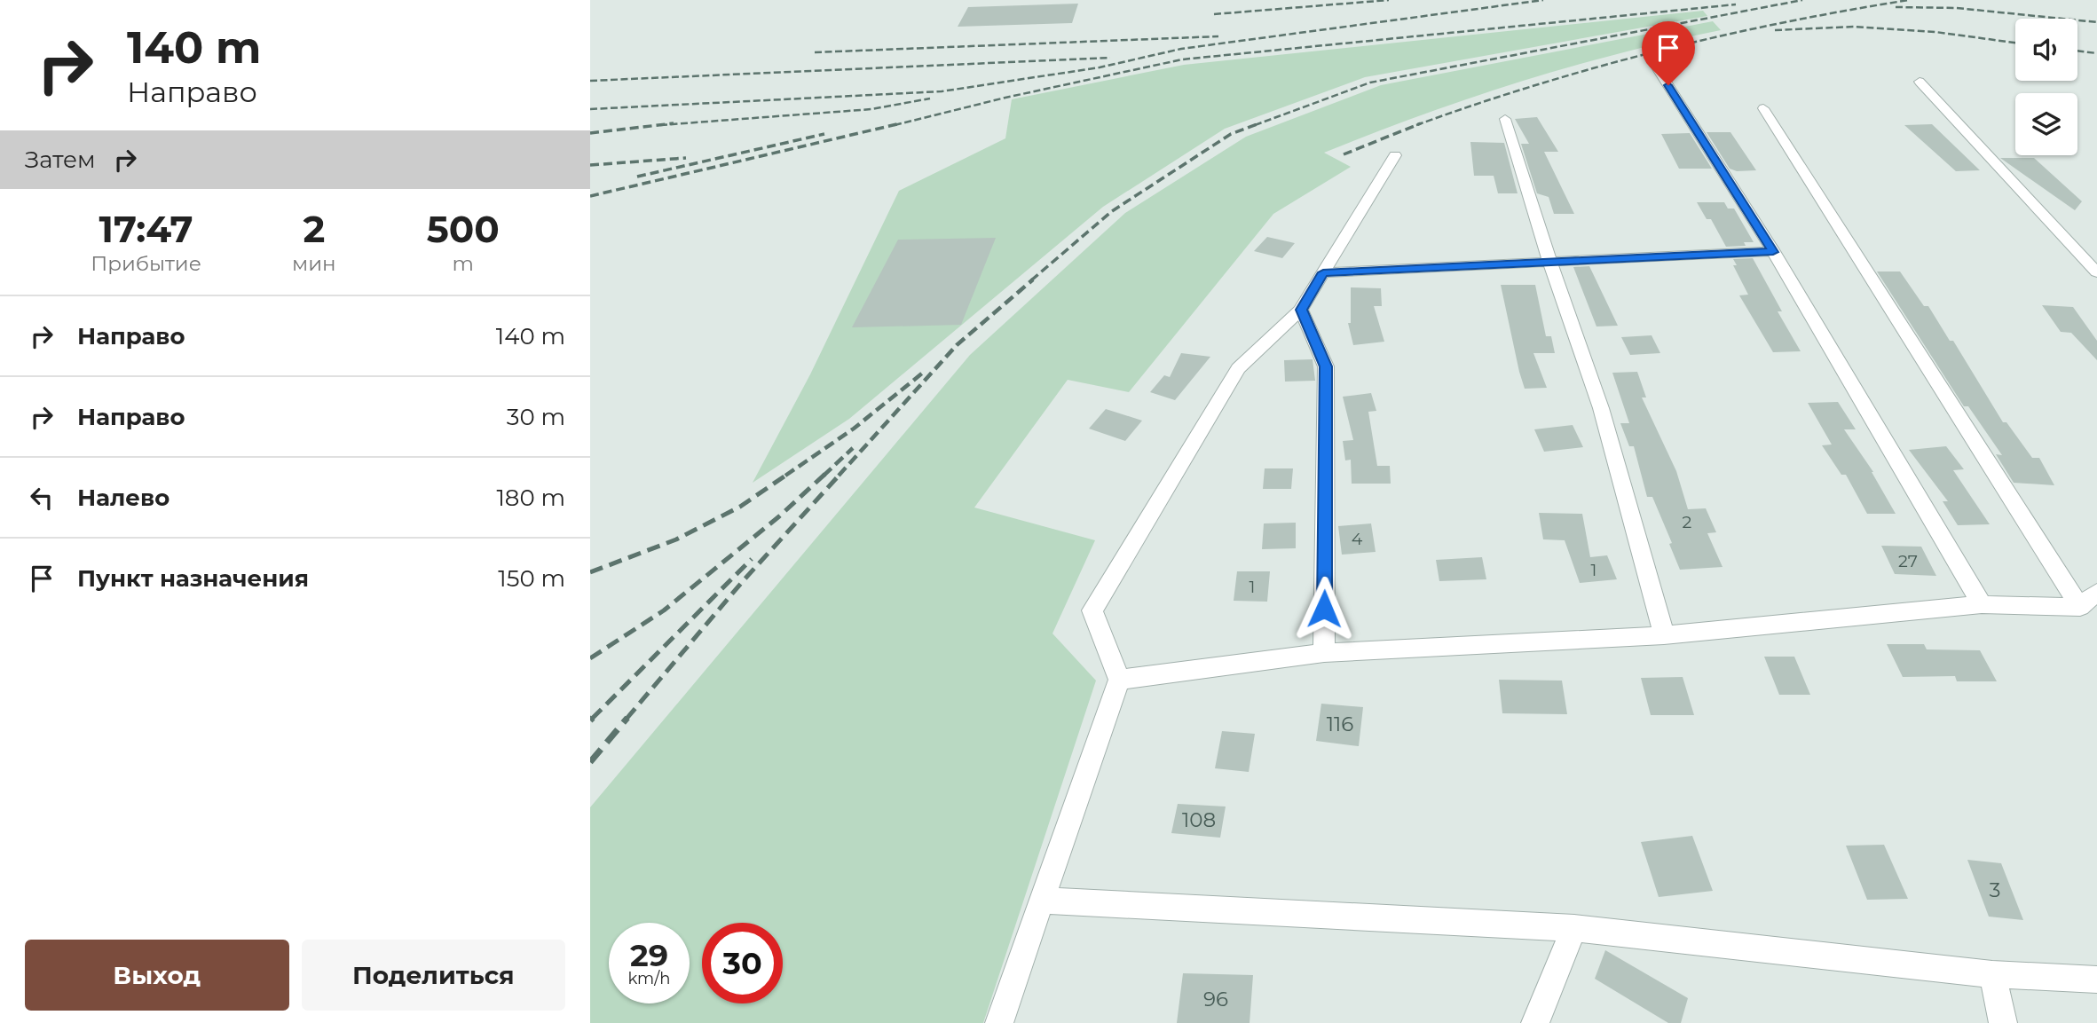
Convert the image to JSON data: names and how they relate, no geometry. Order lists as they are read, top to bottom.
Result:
{
  "house_numbers": [
    "2",
    "4",
    "27",
    "1",
    "1",
    "116",
    "108",
    "3",
    "96"
  ],
  "page": {
    "turn": ["140 m", "Направо"],
    "then": "Затем",
    "eta": [
      "17:47",
      "Прибытие",
      "2",
      "мин",
      "500",
      "m"
    ],
    "list": [
      {
        "name": "Направо",
        "value": "140 m"
      },
      {
        "name": "Направо",
        "value": "30 m"
      },
      {
        "name": "Налево",
        "value": "180 m"
      },
      {
        "name": "Пункт назначения",
        "value": "150 m"
      }
    ],
    "speed": "29 km/h",
    "limit": "30",
    "buttons": ["Выход", "Поделиться"]
  }
}
